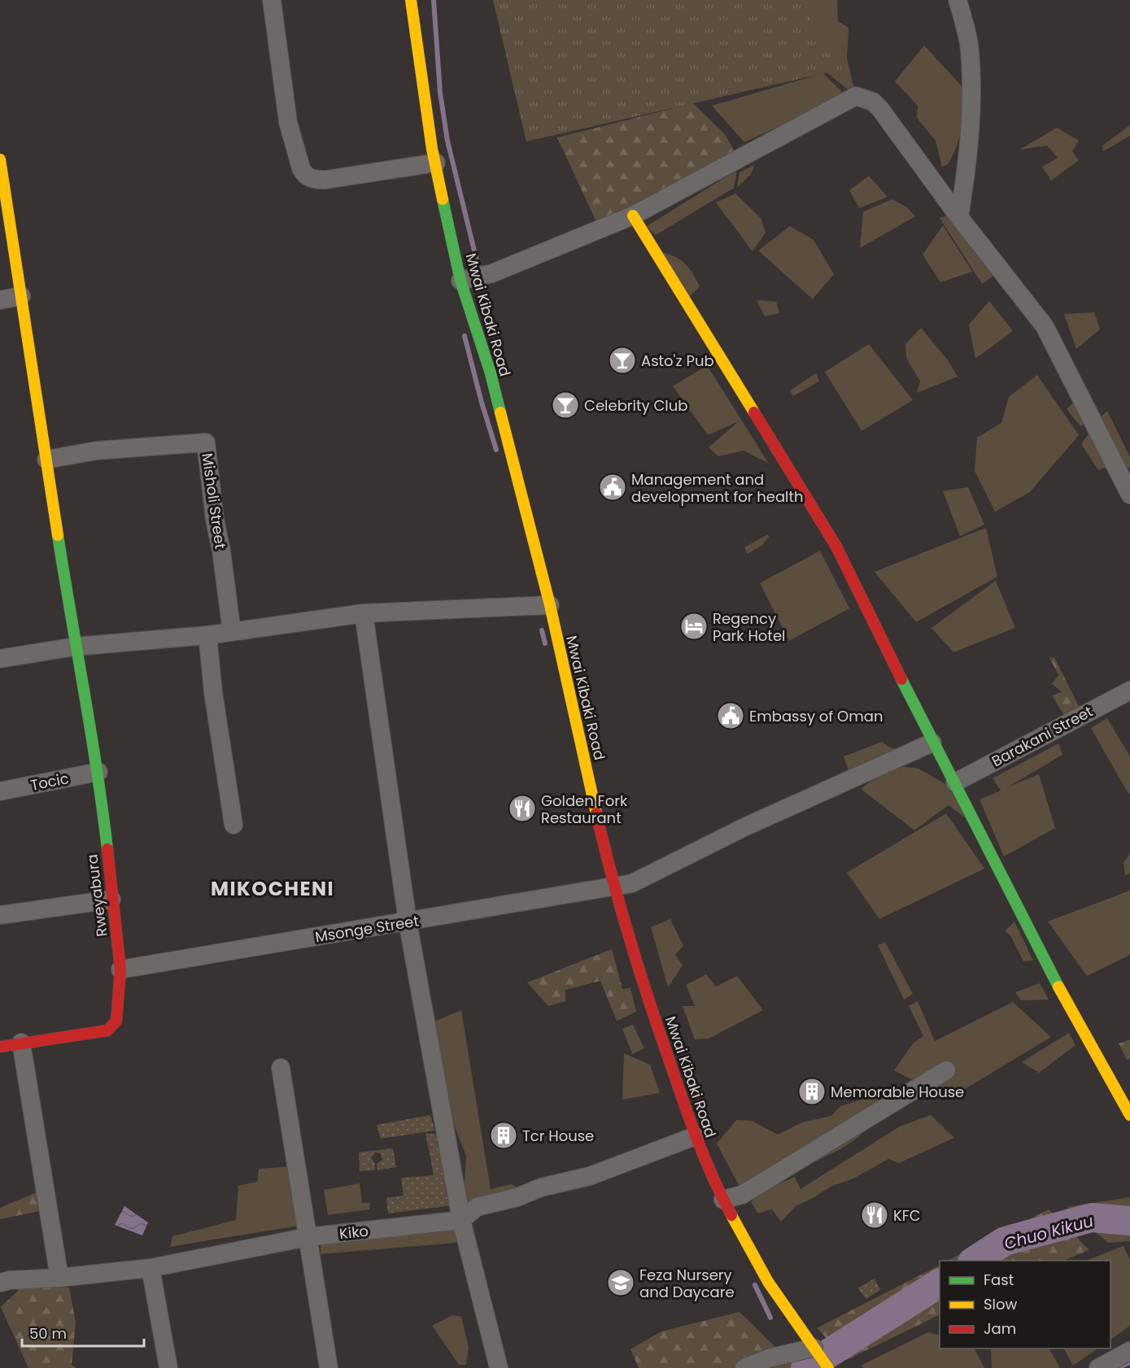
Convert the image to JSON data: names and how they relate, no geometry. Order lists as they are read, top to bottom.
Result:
{
  "streets": {
    "street": [
      "Mwai Kibaki Road",
      "Misholi Street",
      "Barakani Street",
      "Tocic",
      "Rweyabura",
      "Msonge Street",
      "Kiko"
    ]
  },
  "crossings": [
    ["Mwai Kibaki Road", "Msonge Street"],
    ["Mwai Kibaki Road", "Kiko"],
    ["Misholi Street", "Rweyabura"],
    ["Tocic", "Rweyabura"],
    ["Rweyabura", "Msonge Street"]
  ],
  "districts": ["MIKOCHENI"],
  "water": ["Chuo Kikuu"],
  "places": {
    "bar": ["Asto'z Pub", "Celebrity Club"],
    "public building": ["Management and development for health", "Embassy of Oman"],
    "hotel": ["Regency Park Hotel"],
    "restaurant": ["Golden Fork Restaurant", "KFC"],
    "building": ["Memorable House", "Tcr House"],
    "school or university": ["Feza Nursery and Daycare"]
  },
  "legend": ["Fast", "Slow", "Jam"],
  "scale_bar": "50 m"
}
